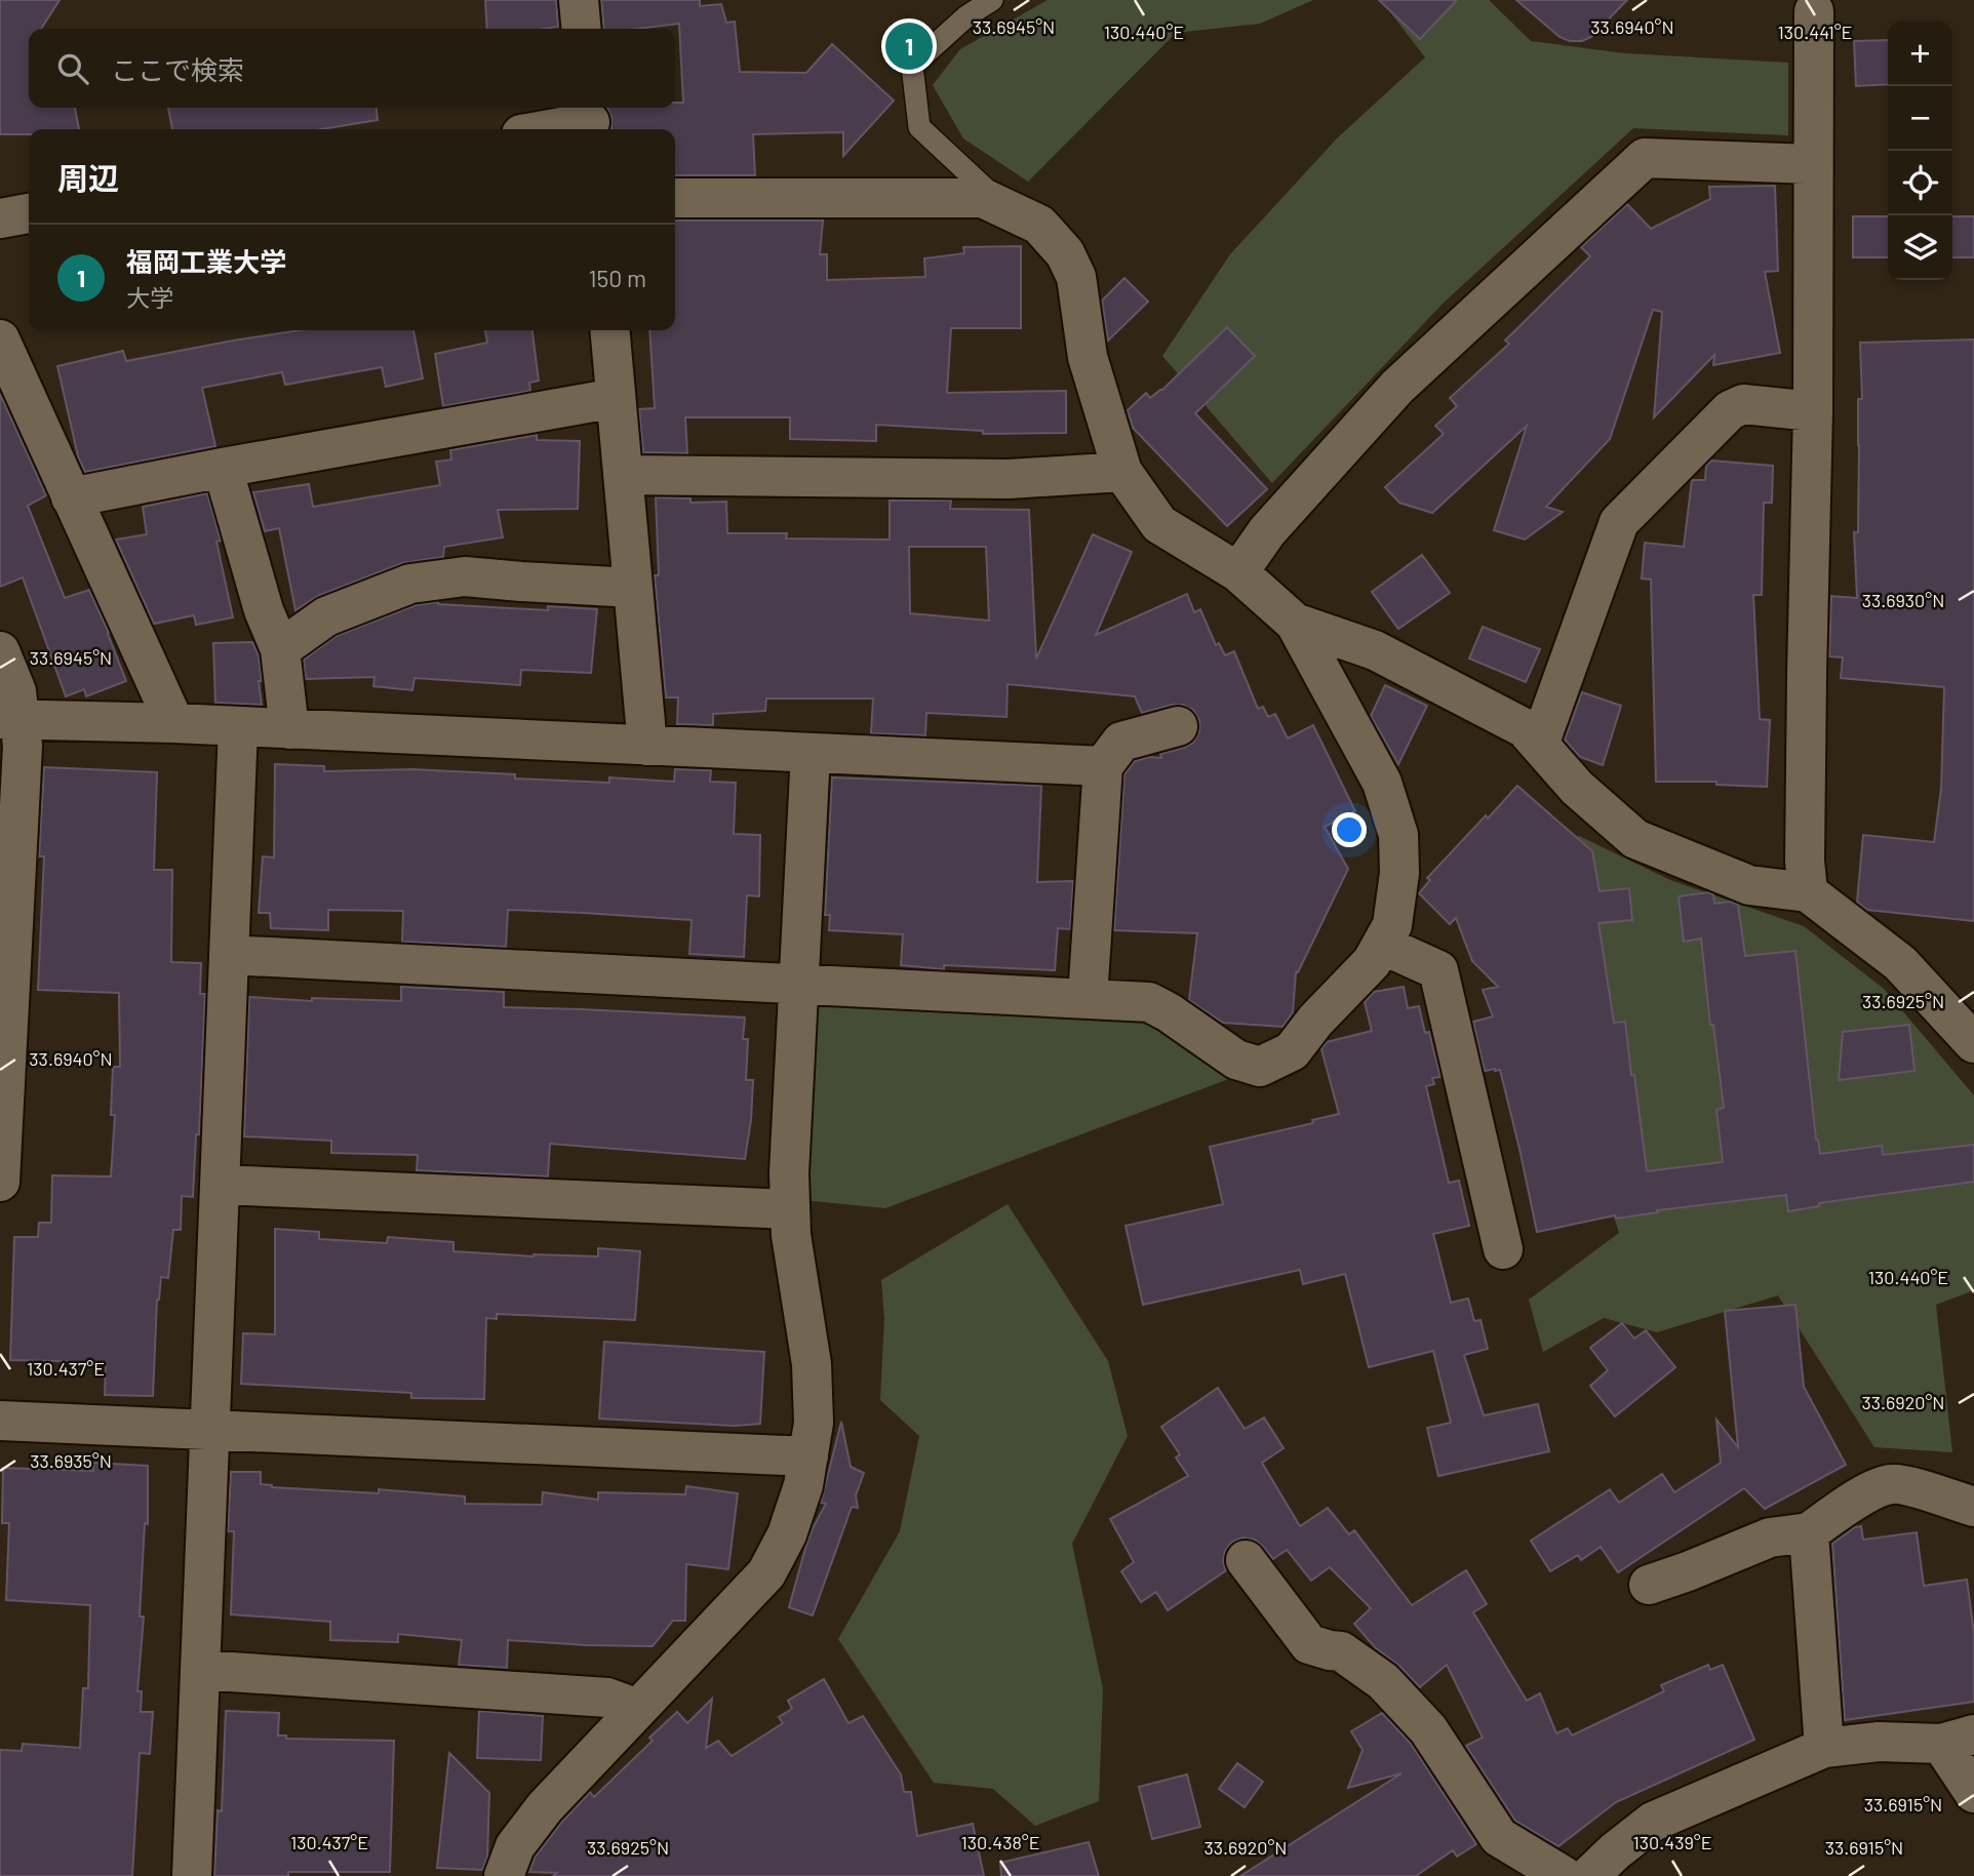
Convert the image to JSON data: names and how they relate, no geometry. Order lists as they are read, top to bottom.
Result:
{
  "page": {
    "pins": "1",
    "map_buttons": ["+", "−"],
    "search": "ここで検索",
    "heading": "周辺",
    "list": [
      {
        "mark": "1",
        "name": "福岡工業大学",
        "note": "大学",
        "value": "150 m"
      }
    ]
  },
  "coordinates": [
    "33.6945°N",
    "33.6940°N",
    "130.440°E",
    "130.441°E",
    "33.6930°N",
    "33.6925°N",
    "130.437°E",
    "33.6920°N",
    "33.6935°N",
    "33.6915°N",
    "130.438°E",
    "130.439°E"
  ]
}
